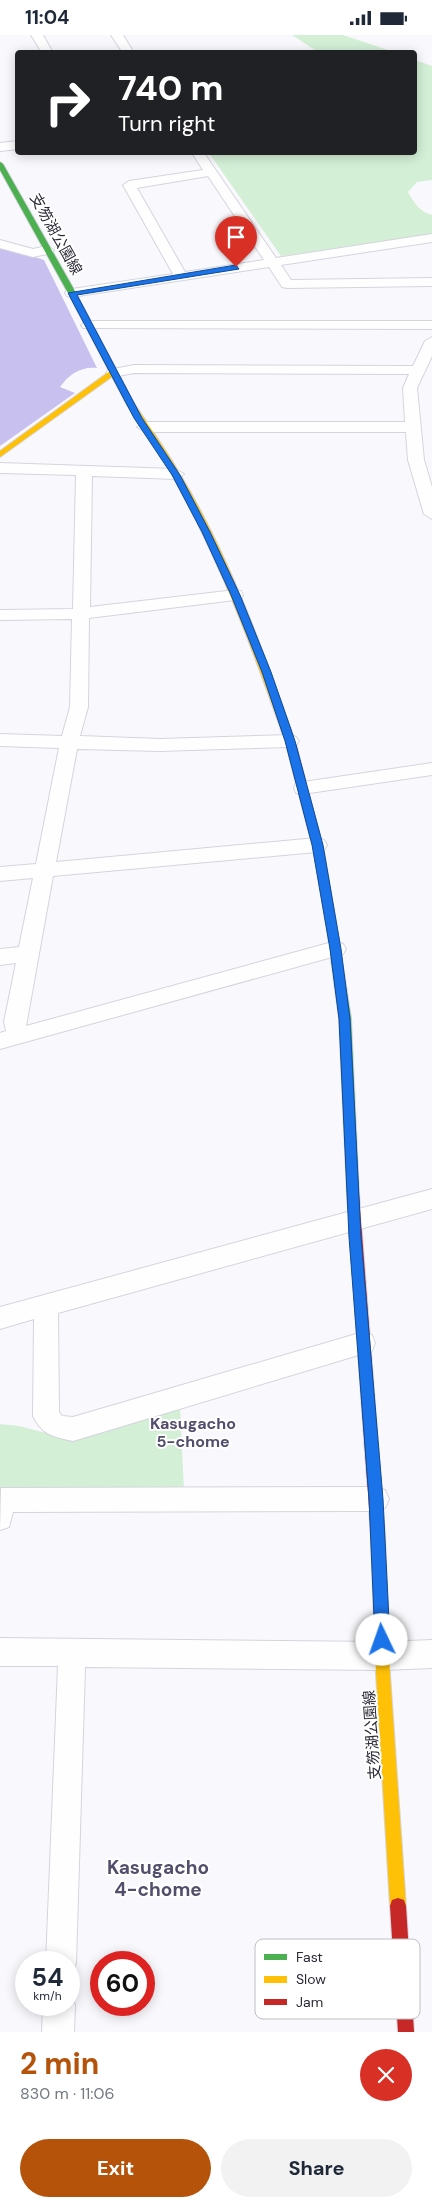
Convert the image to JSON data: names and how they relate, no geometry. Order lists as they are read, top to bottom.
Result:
{
  "streets": {
    "main road": ["支笏湖公園線"]
  },
  "districts": ["Kasugacho 5-chome", "Kasugacho 4-chome"],
  "legend": ["Fast", "Slow", "Jam"],
  "page": {
    "status": "11:04",
    "turn": ["740 m", "Turn right"],
    "speed": "54 km/h",
    "limit": "60",
    "heading": ["2 min", "830 m · 11:06"],
    "buttons": ["Exit", "Share"]
  }
}
